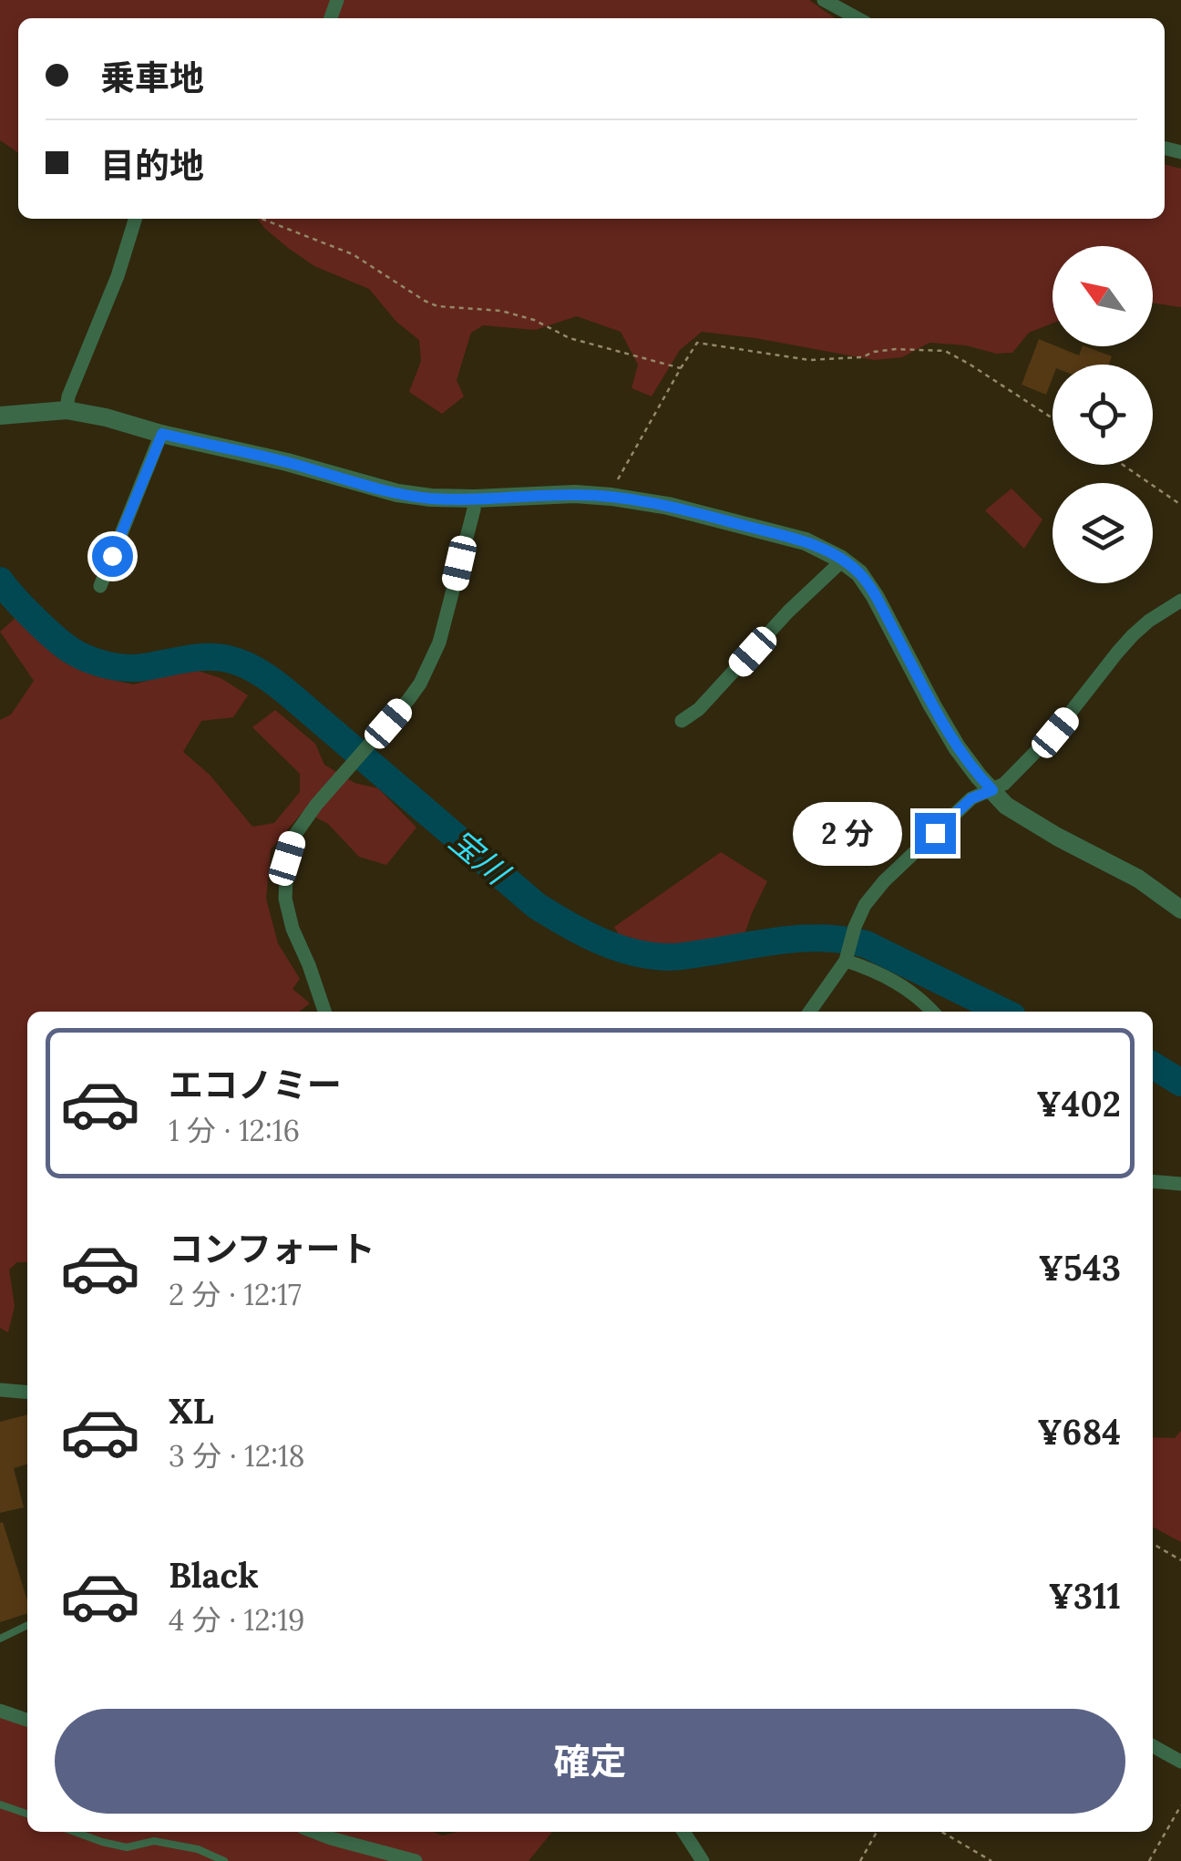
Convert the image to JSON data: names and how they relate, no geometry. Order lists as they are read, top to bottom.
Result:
{
  "water": ["宝川"],
  "north": "top left",
  "page": {
    "banner": ["乗車地", "目的地"],
    "bubble": "2 分",
    "list": [
      {
        "name": "エコノミー",
        "note": "1 分 · 12:16",
        "value": "¥402"
      },
      {
        "name": "コンフォート",
        "note": "2 分 · 12:17",
        "value": "¥543"
      },
      {
        "name": "XL",
        "note": "3 分 · 12:18",
        "value": "¥684"
      },
      {
        "name": "Black",
        "note": "4 分 · 12:19",
        "value": "¥311"
      }
    ],
    "buttons": "確定"
  }
}
